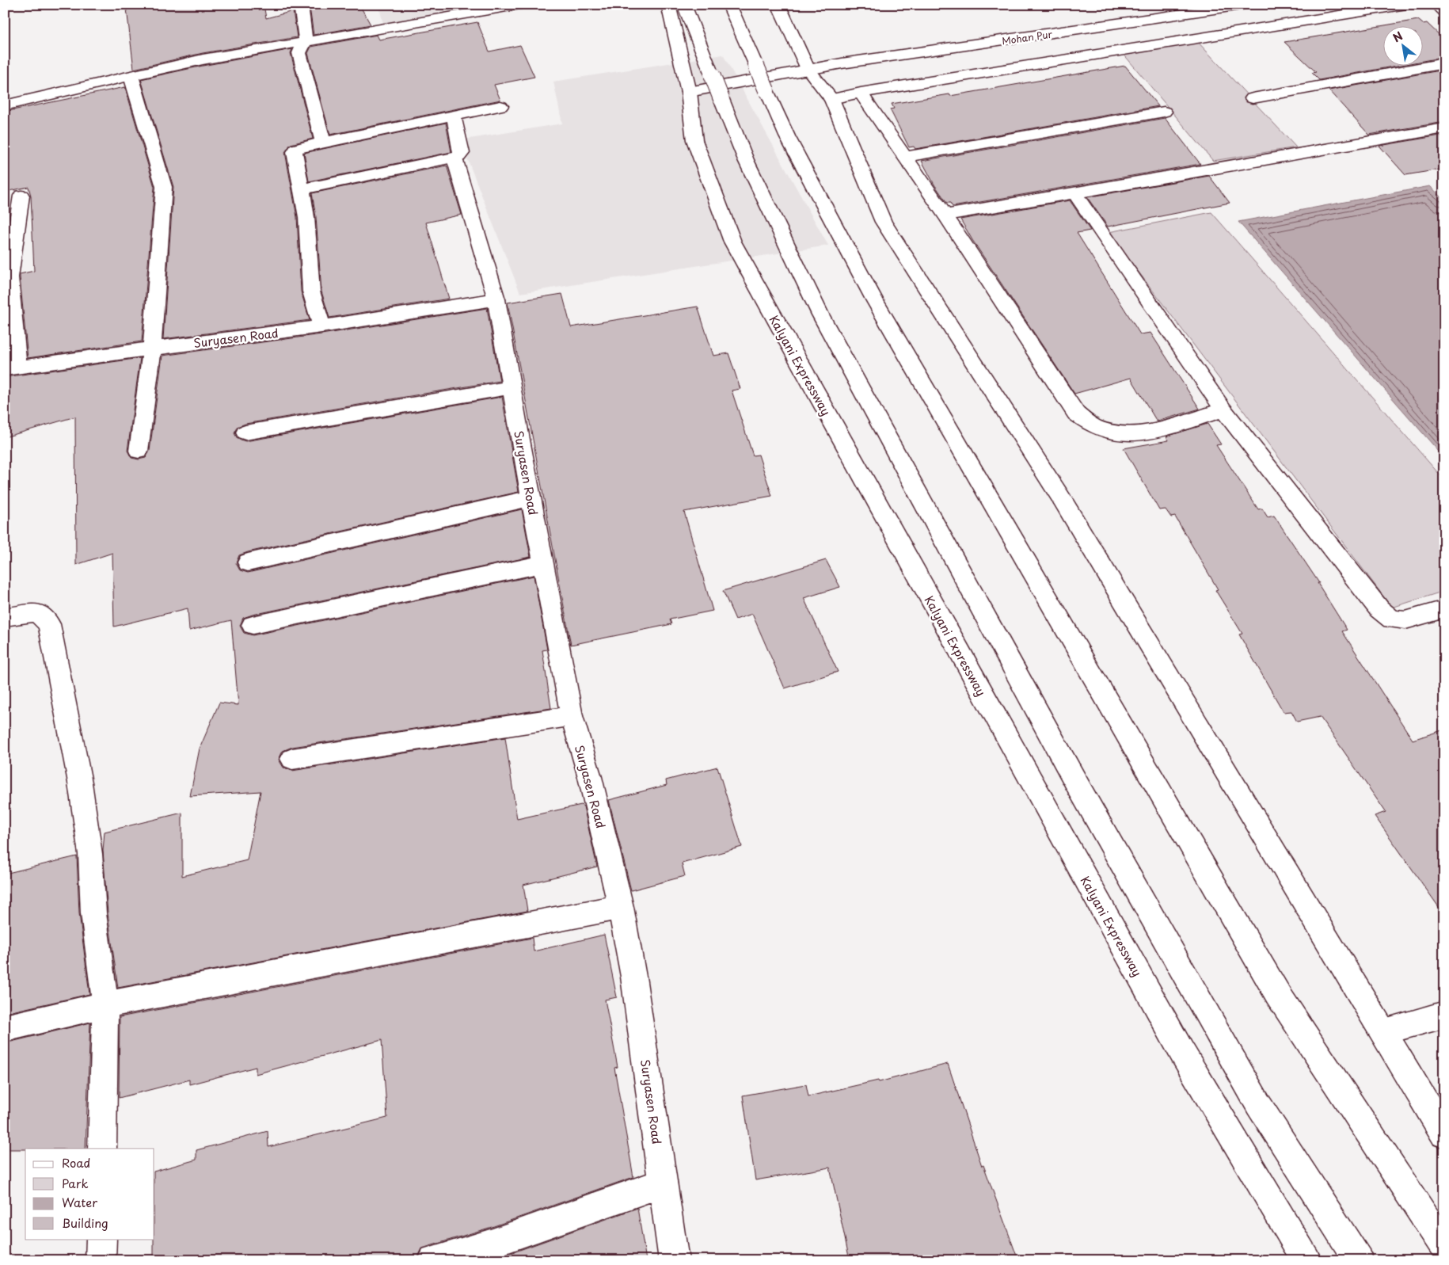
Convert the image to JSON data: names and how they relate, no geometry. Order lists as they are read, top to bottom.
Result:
{
  "streets": {
    "main road": ["Mohan Pur", "Suryasen Road", "Kalyani Expressway"]
  },
  "crossings": [
    ["Mohan Pur", "Kalyani Expressway"]
  ],
  "legend": [
    "Road",
    "Park",
    "Water",
    "Building"
  ],
  "north": "top left"
}
